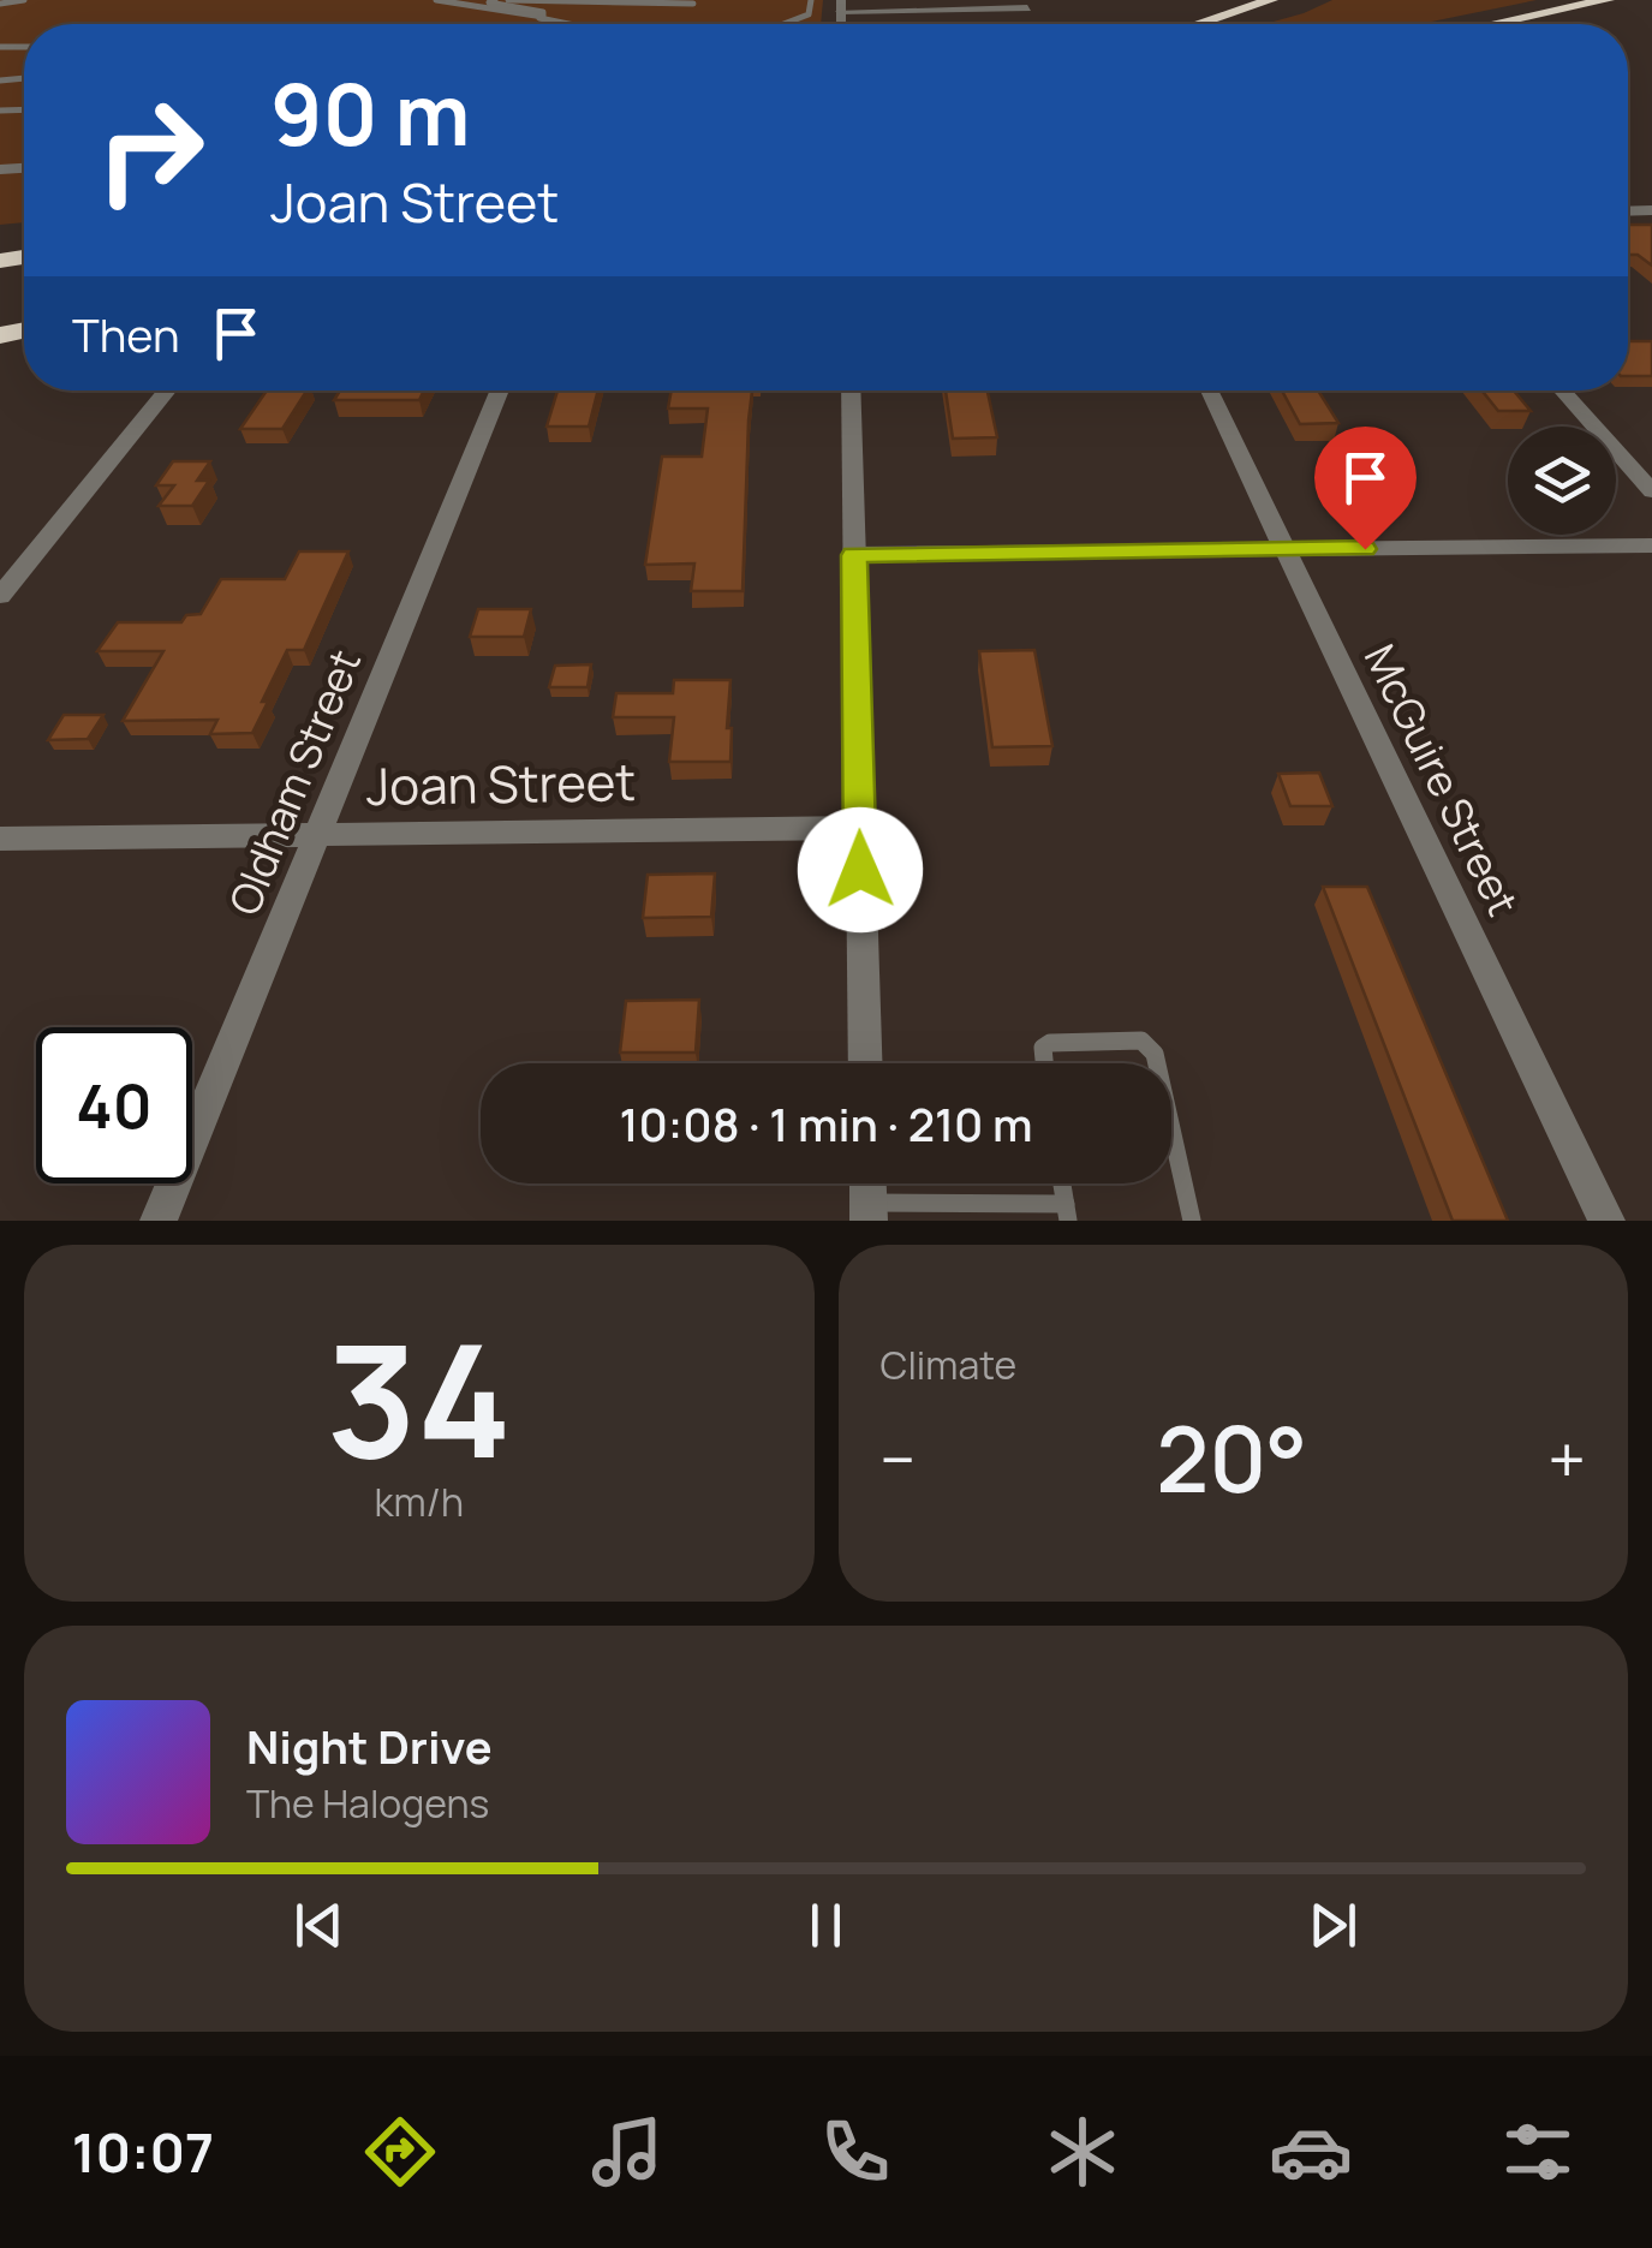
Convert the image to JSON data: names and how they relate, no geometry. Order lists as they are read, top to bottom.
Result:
{
  "streets": {
    "street": ["McGuire Street", "Oldham Street", "Joan Street"]
  },
  "crossings": [
    ["Oldham Street", "Joan Street"]
  ],
  "page": {
    "turn": ["90 m", "Joan Street"],
    "then": "Then",
    "limit": "40",
    "trip": "10:08 · 1 min · 210 m",
    "tile": [
      ["34", "km/h"],
      "Climate"
    ],
    "heat": ["−", "20°", "+"],
    "song": ["Night Drive", "The Halogens"],
    "tabs": "10:07"
  }
}
